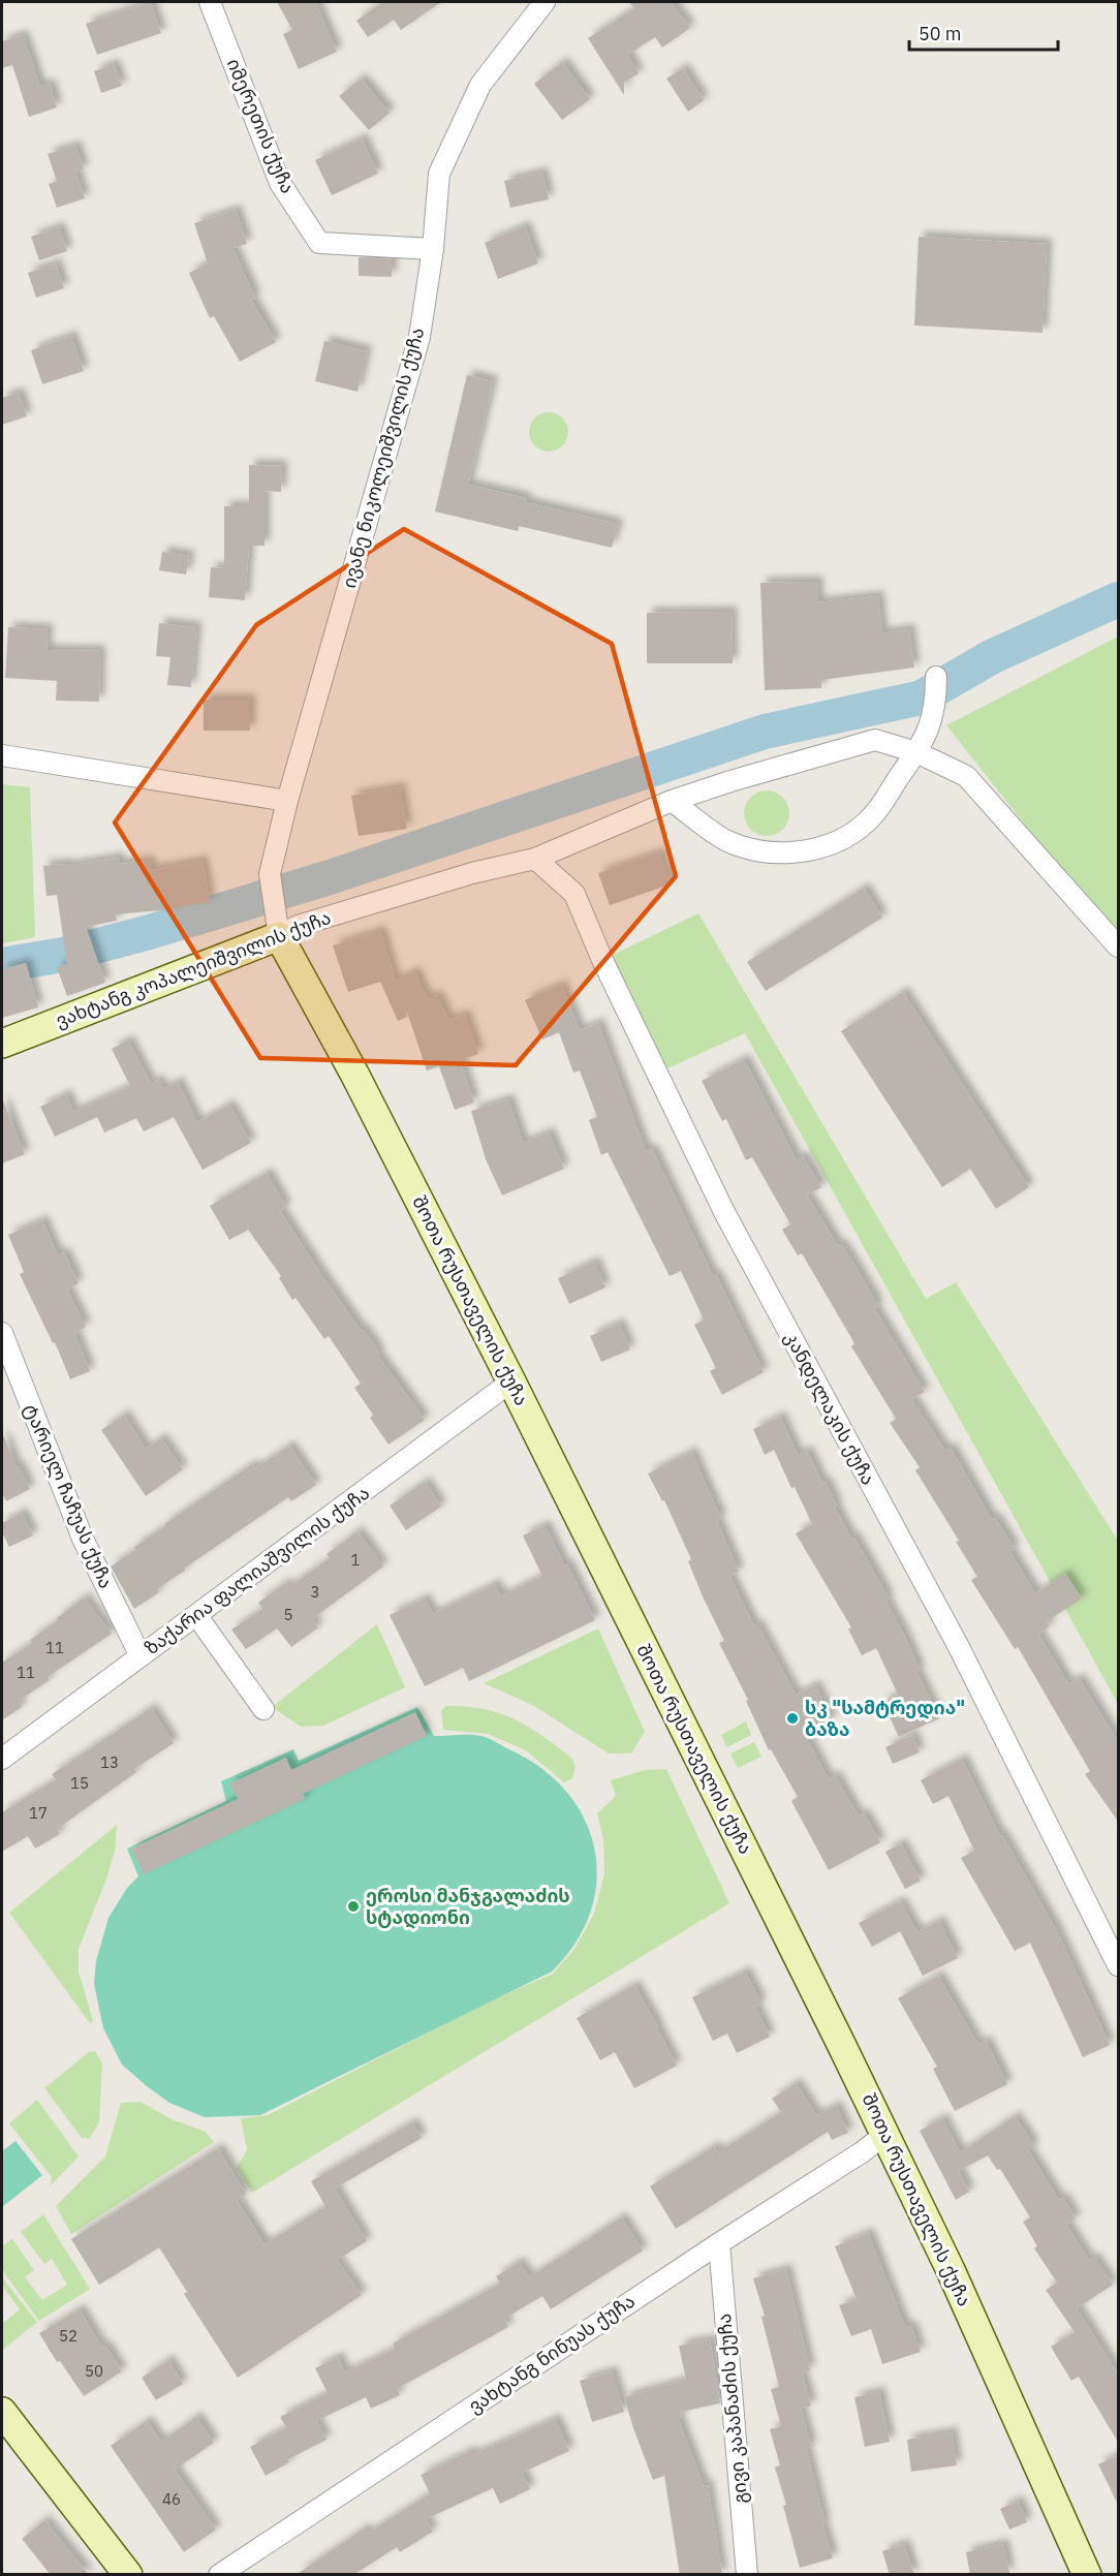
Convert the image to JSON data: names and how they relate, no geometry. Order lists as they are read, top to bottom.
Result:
{
  "streets": {
    "street": [
      "იმერეთის ქუჩა",
      "ივანე ნიკოლეიშვილის ქუჩა",
      "ვახტანგ კოპალეიშვილის ქუჩა",
      "შოთა რუსთაველის ქუჩა",
      "კანდელაკის ქუჩა",
      "ტარიელ ჩაჩუას ქუჩა",
      "ზაქარია ფალიაშვილის ქუჩა",
      "ვახტანგ ნინუას ქუჩა",
      "გივი კაპანაძის ქუჩა"
    ]
  },
  "crossings": [
    ["იმერეთის ქუჩა", "ივანე ნიკოლეიშვილის ქუჩა"],
    ["ივანე ნიკოლეიშვილის ქუჩა", "ვახტანგ კოპალეიშვილის ქუჩა"],
    ["ივანე ნიკოლეიშვილის ქუჩა", "შოთა რუსთაველის ქუჩა"],
    ["ვახტანგ კოპალეიშვილის ქუჩა", "შოთა რუსთაველის ქუჩა"],
    ["ვახტანგ კოპალეიშვილის ქუჩა", "კანდელაკის ქუჩა"],
    ["შოთა რუსთაველის ქუჩა", "ზაქარია ფალიაშვილის ქუჩა"],
    ["შოთა რუსთაველის ქუჩა", "ვახტანგ ნინუას ქუჩა"],
    ["ტარიელ ჩაჩუას ქუჩა", "ზაქარია ფალიაშვილის ქუჩა"],
    ["ვახტანგ ნინუას ქუჩა", "გივი კაპანაძის ქუჩა"]
  ],
  "places": ["სკ \"სამტრედია\" ბაზა", "ეროსი მანჯგალაძის სტადიონი"],
  "house_numbers": [
    "1",
    "3",
    "5",
    "11",
    "11",
    "13",
    "15",
    "17",
    "52",
    "50",
    "46"
  ],
  "scale_bar": "50 m"
}
